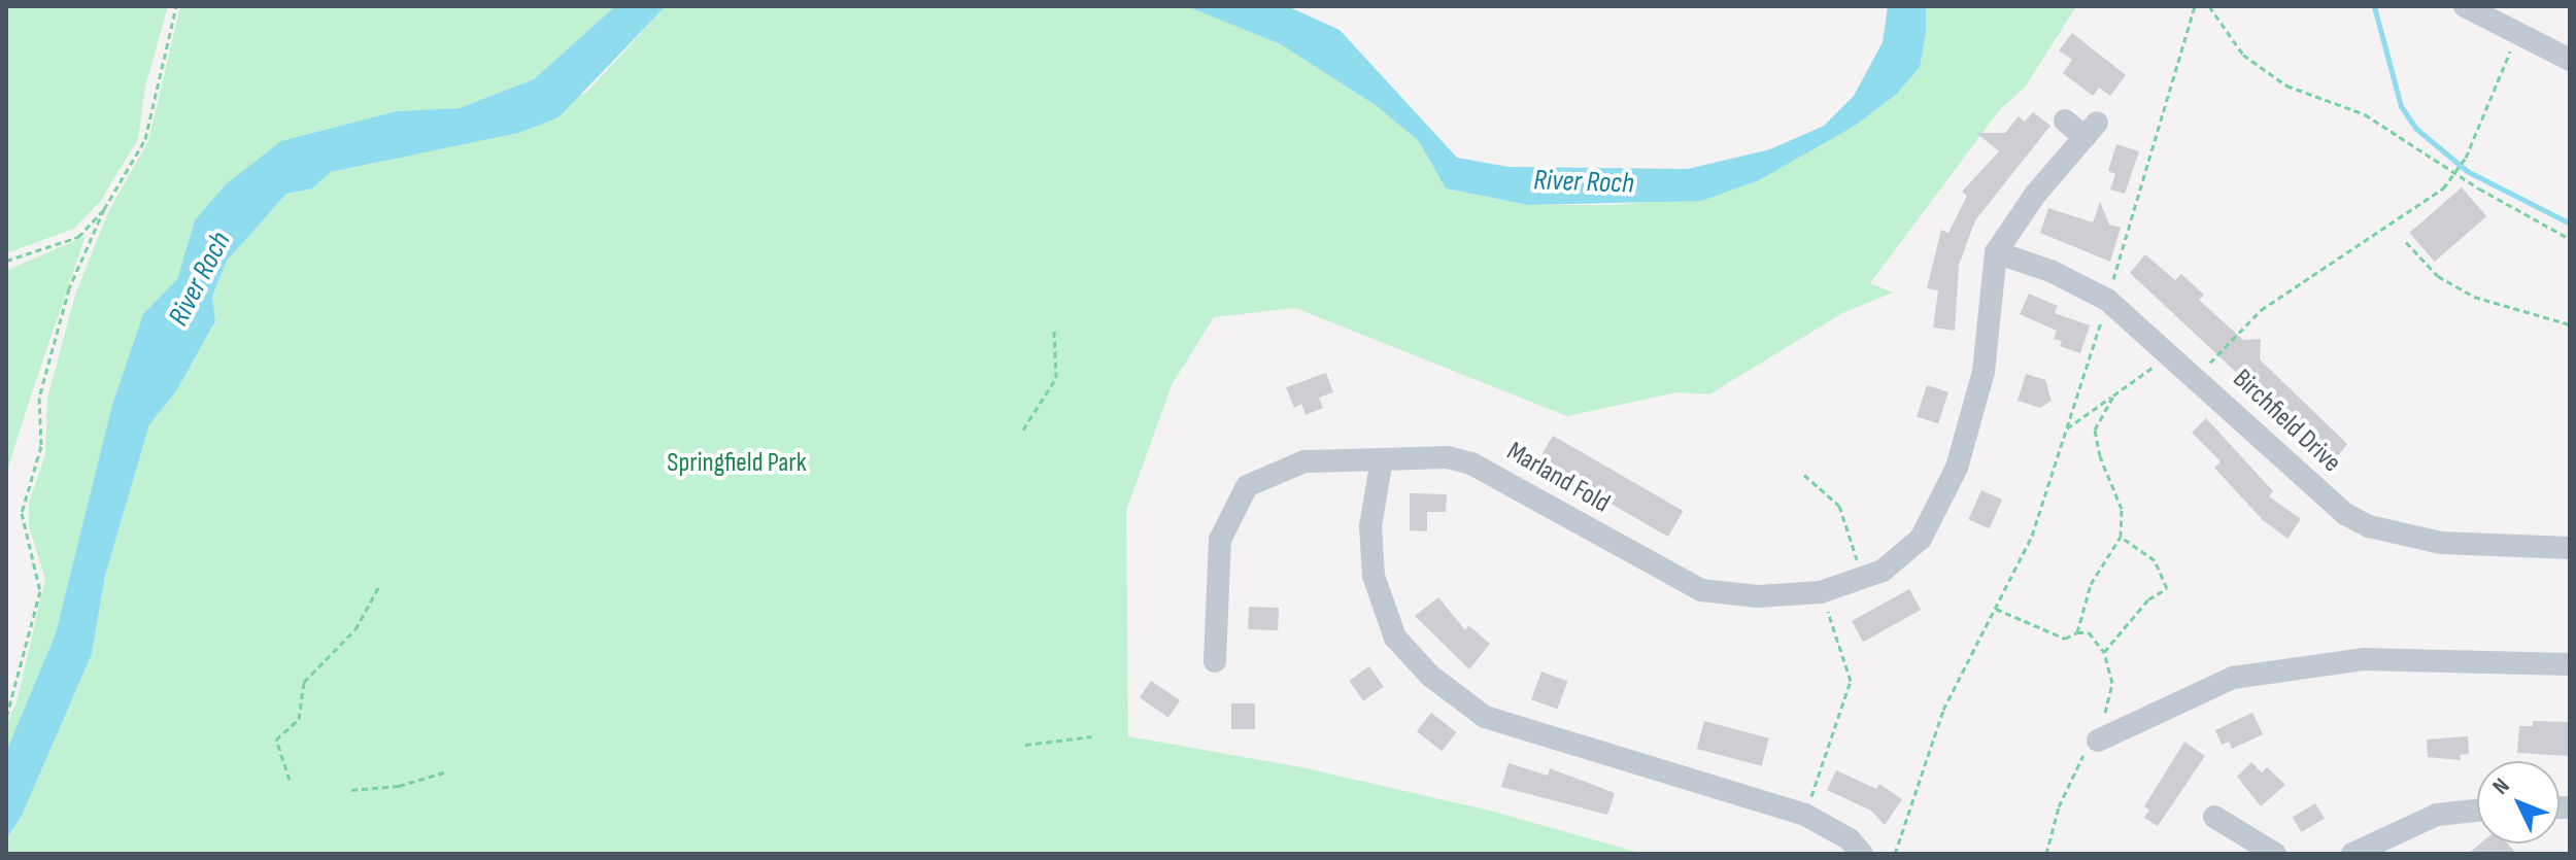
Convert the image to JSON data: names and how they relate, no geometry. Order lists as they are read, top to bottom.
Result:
{
  "streets": {
    "street": ["Birchfield Drive", "Marland Fold"]
  },
  "crossings": [
    ["Birchfield Drive", "Marland Fold"]
  ],
  "water": ["River Roch"],
  "parks": ["Springfield Park"],
  "north": "top left"
}
